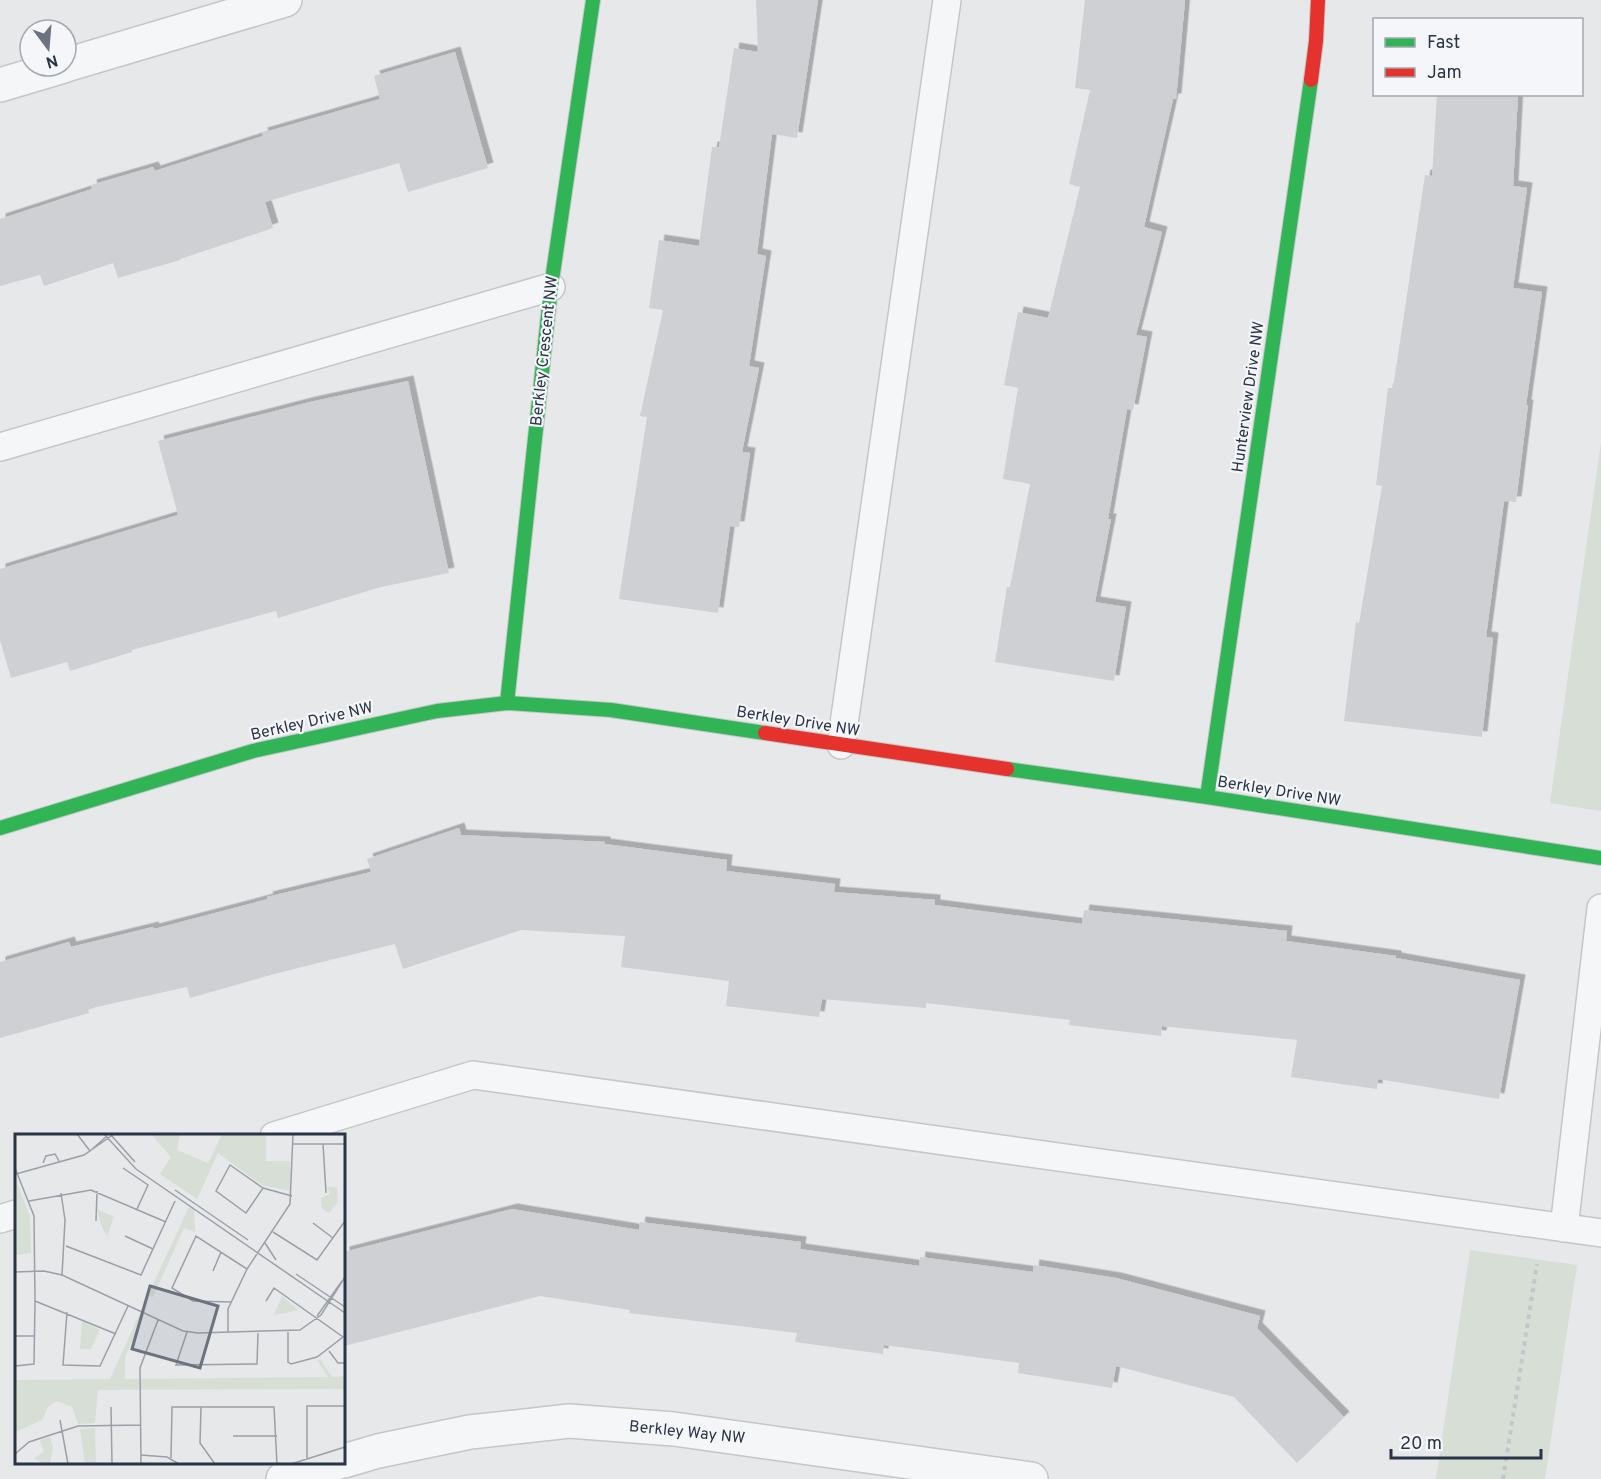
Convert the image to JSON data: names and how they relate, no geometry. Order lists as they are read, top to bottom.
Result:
{
  "streets": {
    "street": [
      "Berkley Crescent NW",
      "Hunterview Drive NW",
      "Berkley Drive NW",
      "Berkley Way NW"
    ]
  },
  "crossings": [
    ["Berkley Crescent NW", "Berkley Drive NW"],
    ["Hunterview Drive NW", "Berkley Drive NW"]
  ],
  "legend": ["Fast", "Jam"],
  "scale_bar": "20 m",
  "north": "bottom"
}
